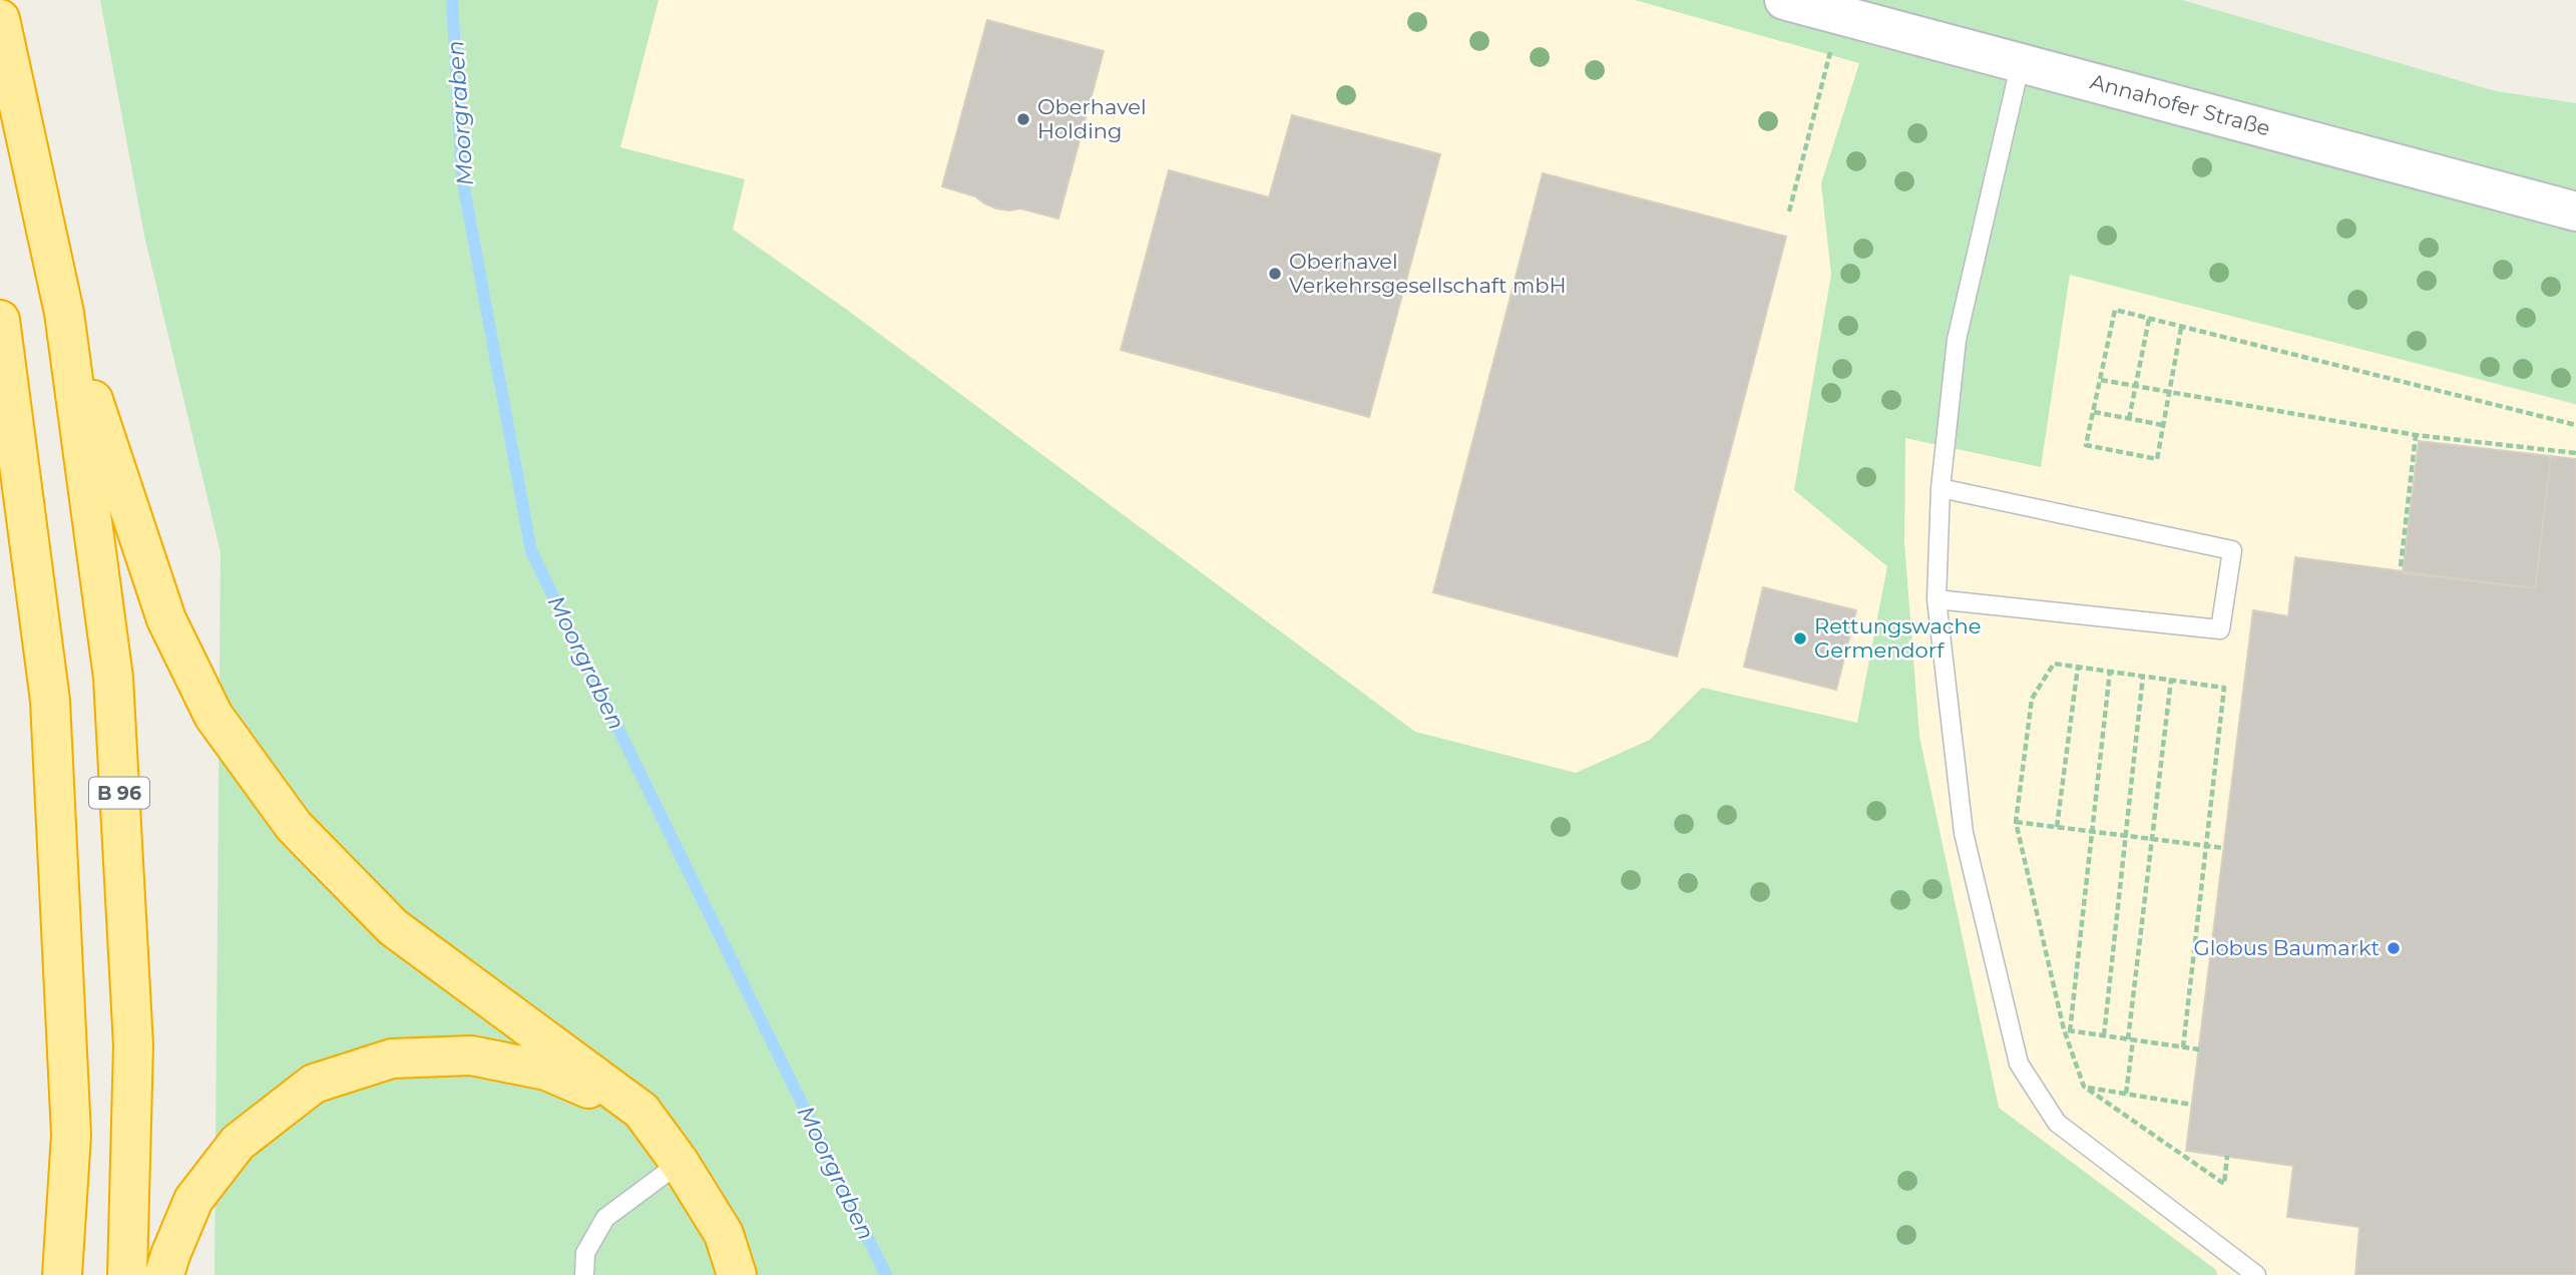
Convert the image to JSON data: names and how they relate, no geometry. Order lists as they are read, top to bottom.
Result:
{
  "streets": {
    "highway": ["B 96"],
    "street": ["Annahofer Straße"]
  },
  "water": ["Moorgraben"],
  "places": [
    "Oberhavel Holding",
    "Oberhavel Verkehrsgesellschaft mbH",
    "Rettungswache Germendorf",
    "Globus Baumarkt"
  ]
}
